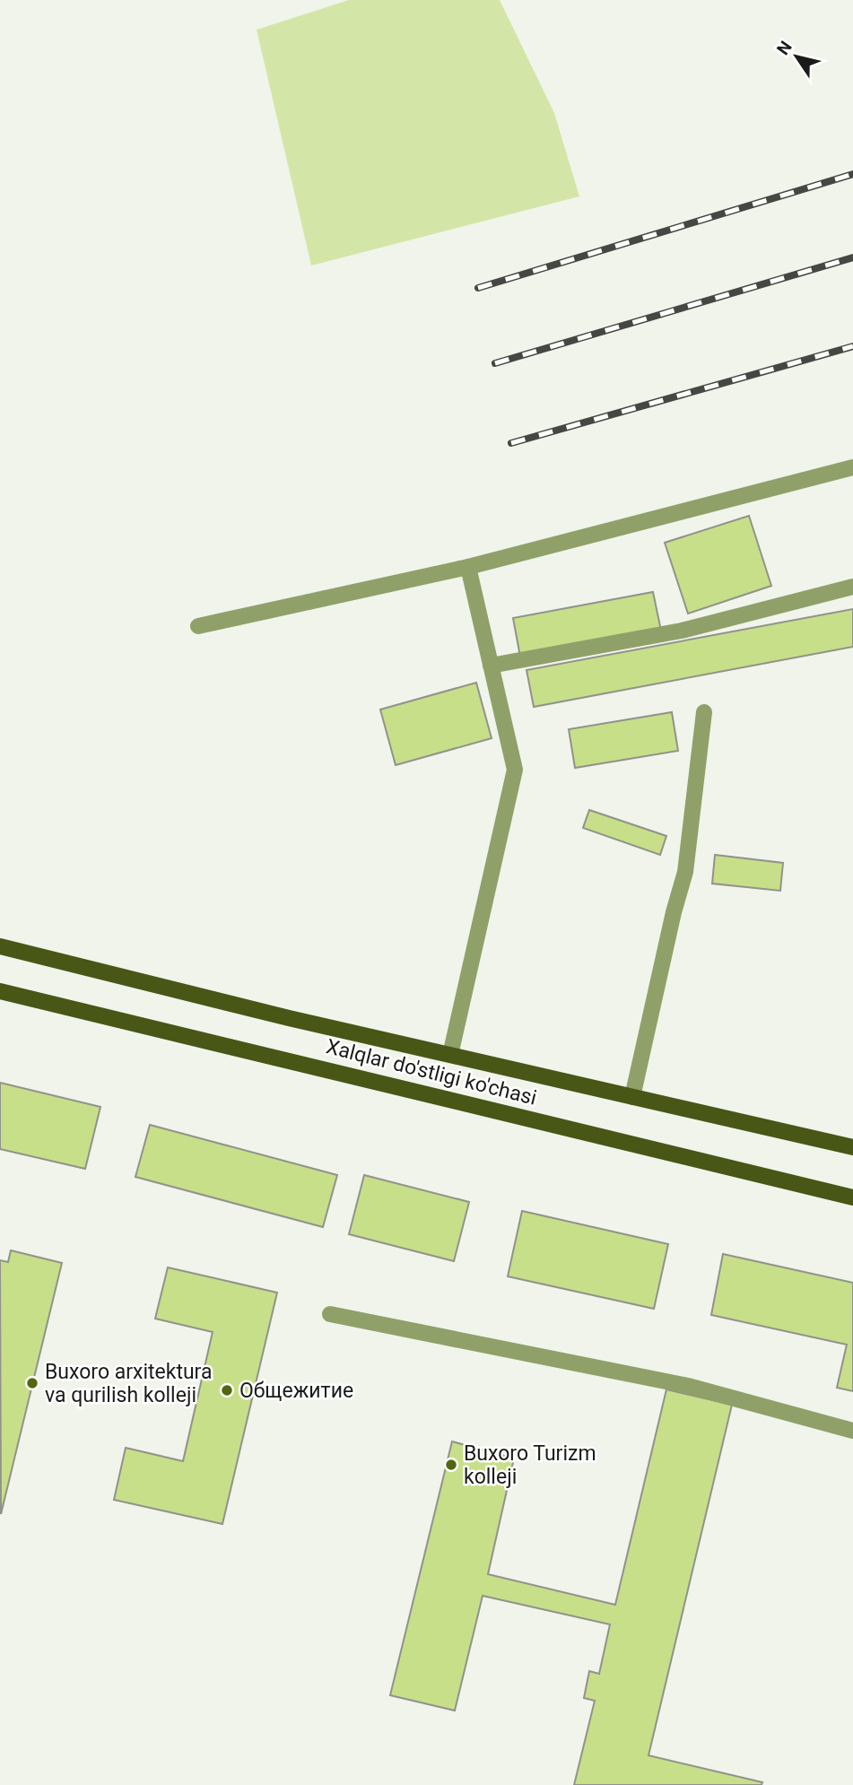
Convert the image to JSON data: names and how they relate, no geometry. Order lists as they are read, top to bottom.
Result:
{
  "streets": {
    "main road": ["Xalqlar do'stligi ko'chasi"]
  },
  "places": ["Buxoro arxitektura va qurilish kolleji", "Общежитие", "Buxoro Turizm kolleji"],
  "north": "top left"
}
